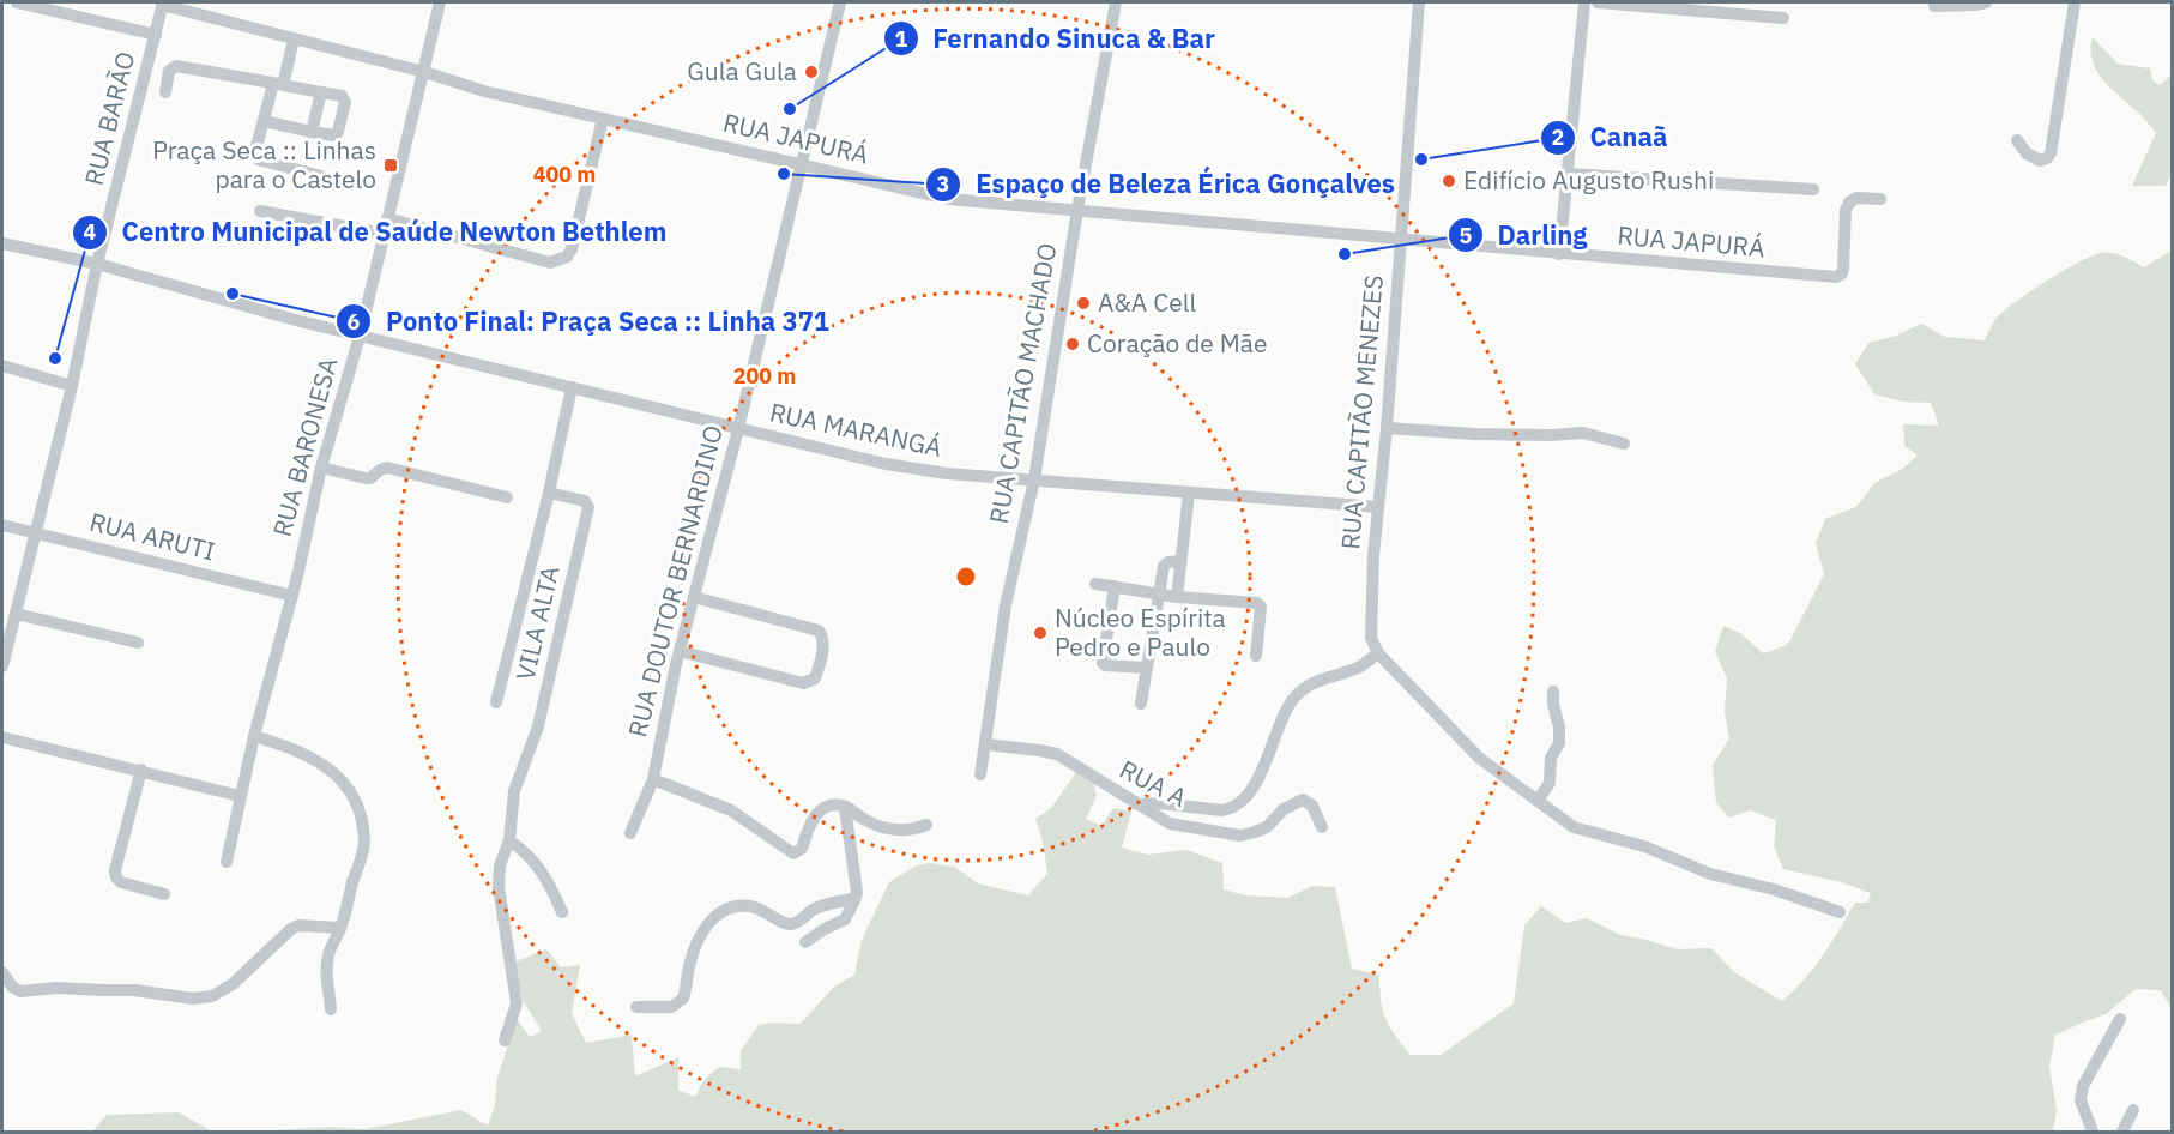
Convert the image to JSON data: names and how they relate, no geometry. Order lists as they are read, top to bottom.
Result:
{
  "streets": {
    "street": [
      "RUA BARÃO",
      "RUA JAPURÁ",
      "RUA CAPITÃO MACHADO",
      "RUA CAPITÃO MENEZES",
      "RUA MARANGÁ",
      "RUA BARONESA",
      "RUA ARUTI",
      "RUA DOUTOR BERNARDINO",
      "VILA ALTA",
      "RUA A"
    ]
  },
  "crossings": [
    ["RUA BARÃO", "RUA JAPURÁ"],
    ["RUA BARÃO", "RUA MARANGÁ"],
    ["RUA BARÃO", "RUA ARUTI"],
    ["RUA JAPURÁ", "RUA CAPITÃO MACHADO"],
    ["RUA JAPURÁ", "RUA CAPITÃO MENEZES"],
    ["RUA JAPURÁ", "RUA BARONESA"],
    ["RUA JAPURÁ", "RUA DOUTOR BERNARDINO"],
    ["RUA CAPITÃO MACHADO", "RUA MARANGÁ"],
    ["RUA CAPITÃO MACHADO", "RUA A"],
    ["RUA CAPITÃO MENEZES", "RUA MARANGÁ"],
    ["RUA MARANGÁ", "RUA BARONESA"],
    ["RUA MARANGÁ", "RUA DOUTOR BERNARDINO"],
    ["RUA MARANGÁ", "VILA ALTA"],
    ["RUA BARONESA", "RUA ARUTI"]
  ],
  "places": {
    "other": [
      "Gula Gula",
      "Fernando Sinuca & Bar",
      "Canaã",
      "Espaço de Beleza Érica Gonçalves",
      "Edifício Augusto Rushi",
      "Darling",
      "Ponto Final: Praça Seca :: Linha 371",
      "A&A Cell",
      "Coração de Mãe",
      "Centro Municipal de Saúde Newton Bethlem",
      "Núcleo Espírita Pedro e Paulo"
    ],
    "transit": ["Praça Seca :: Linhas para o Castelo"]
  },
  "rings": ["400 m", "200 m"]
}
